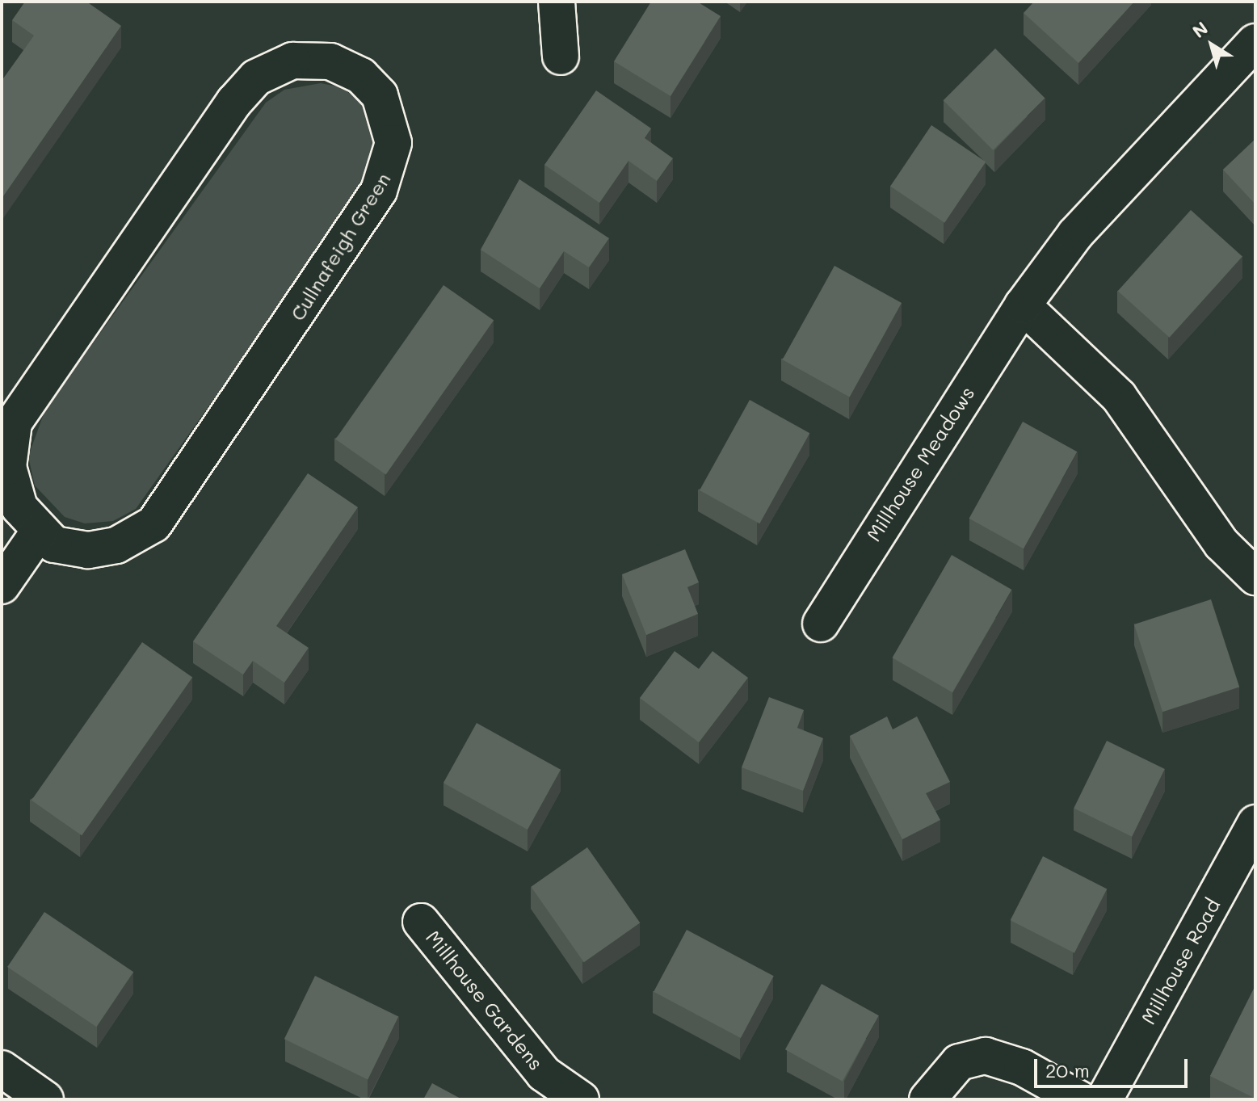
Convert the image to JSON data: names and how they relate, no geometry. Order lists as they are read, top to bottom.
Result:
{
  "streets": {
    "street": [
      "Cullnafeigh Green",
      "Millhouse Meadows",
      "Millhouse Road",
      "Millhouse Gardens"
    ]
  },
  "scale_bar": "20 m",
  "north": "top left"
}
